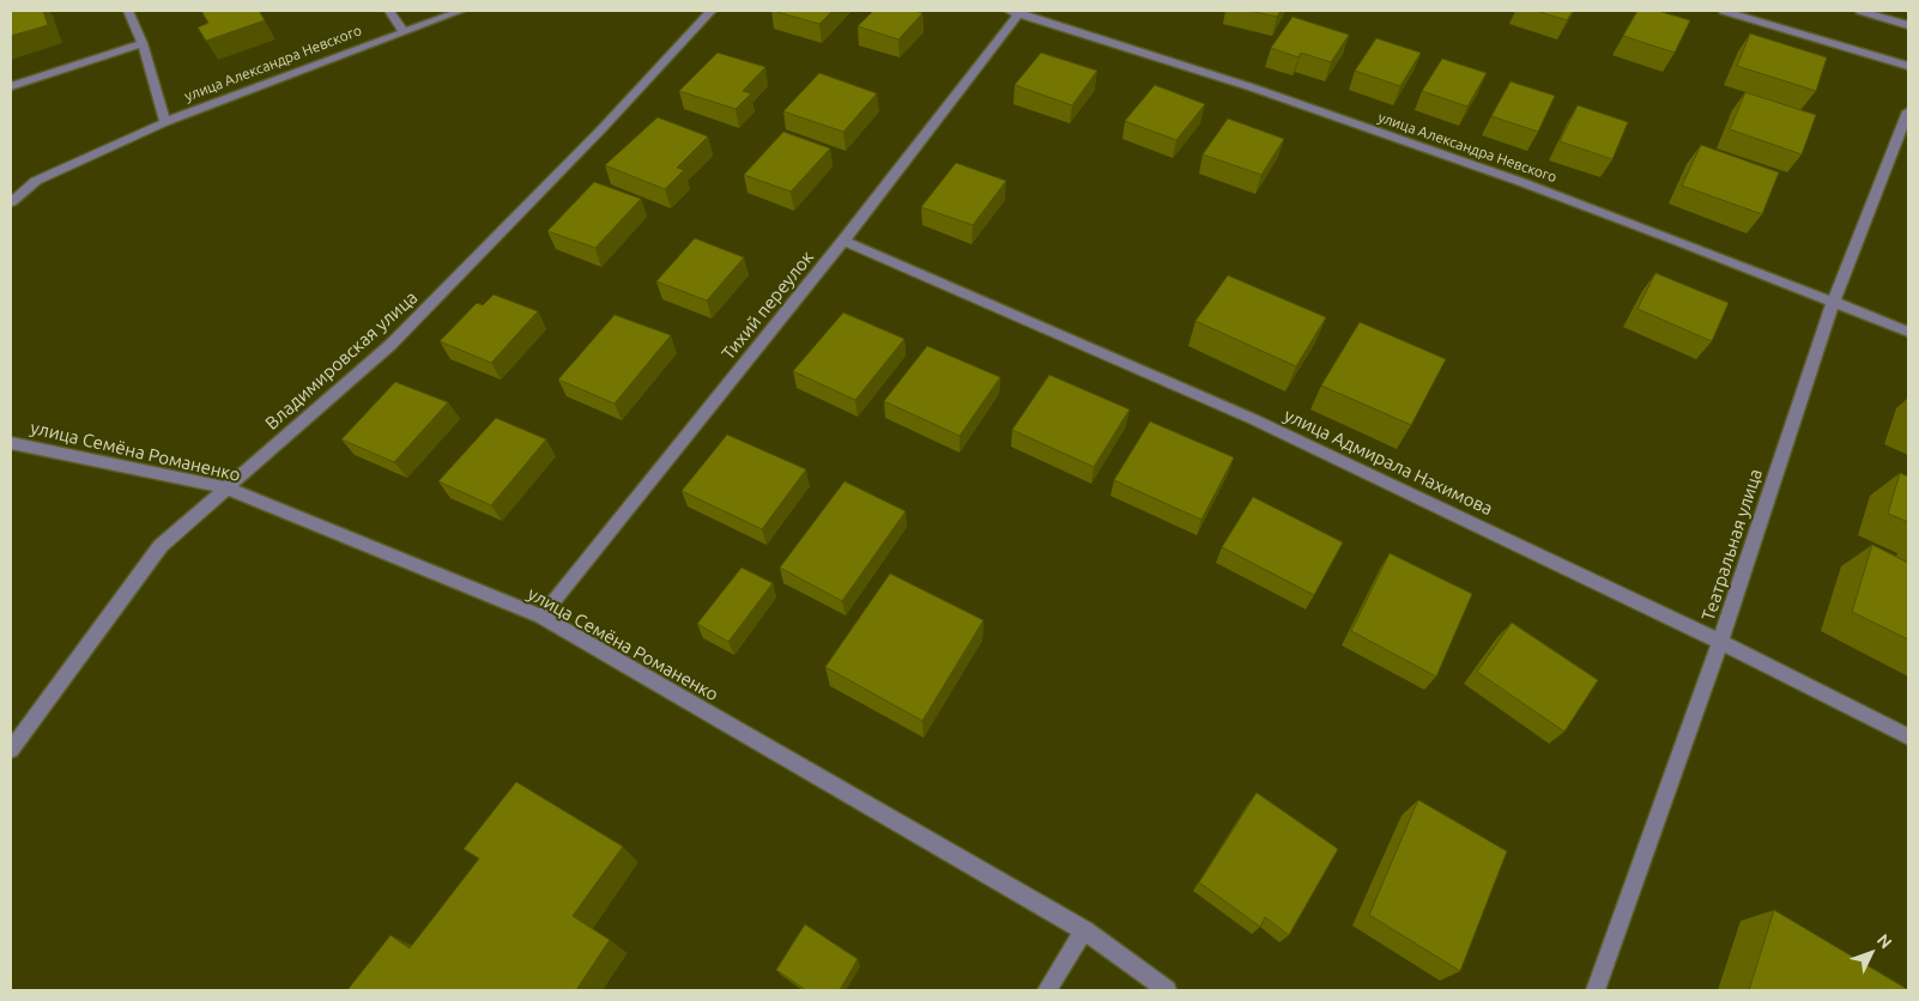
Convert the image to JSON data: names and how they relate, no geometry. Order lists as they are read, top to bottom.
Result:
{
  "streets": {
    "street": [
      "улица Александра Невского",
      "Тихий переулок",
      "Владимировская улица",
      "улица Семёна Романенко",
      "улица Адмирала Нахимова",
      "Театральная улица"
    ]
  },
  "crossings": [
    ["улица Александра Невского", "Тихий переулок"],
    ["улица Александра Невского", "Театральная улица"],
    ["Тихий переулок", "улица Семёна Романенко"],
    ["Тихий переулок", "улица Адмирала Нахимова"],
    ["Владимировская улица", "улица Семёна Романенко"],
    ["улица Адмирала Нахимова", "Театральная улица"]
  ],
  "north": "top right"
}
